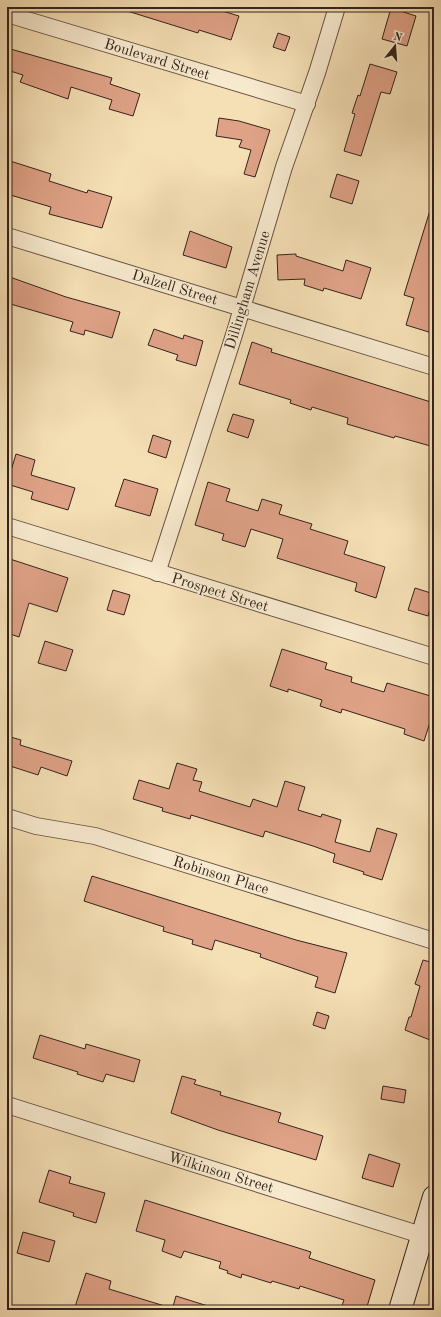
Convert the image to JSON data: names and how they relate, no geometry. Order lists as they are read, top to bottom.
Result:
{
  "streets": {
    "street": [
      "Boulevard Street",
      "Dalzell Street",
      "Dillingham Avenue",
      "Prospect Street",
      "Robinson Place",
      "Wilkinson Street"
    ]
  },
  "crossings": [
    ["Boulevard Street", "Dillingham Avenue"],
    ["Dalzell Street", "Dillingham Avenue"],
    ["Dillingham Avenue", "Prospect Street"]
  ],
  "north": "top"
}
